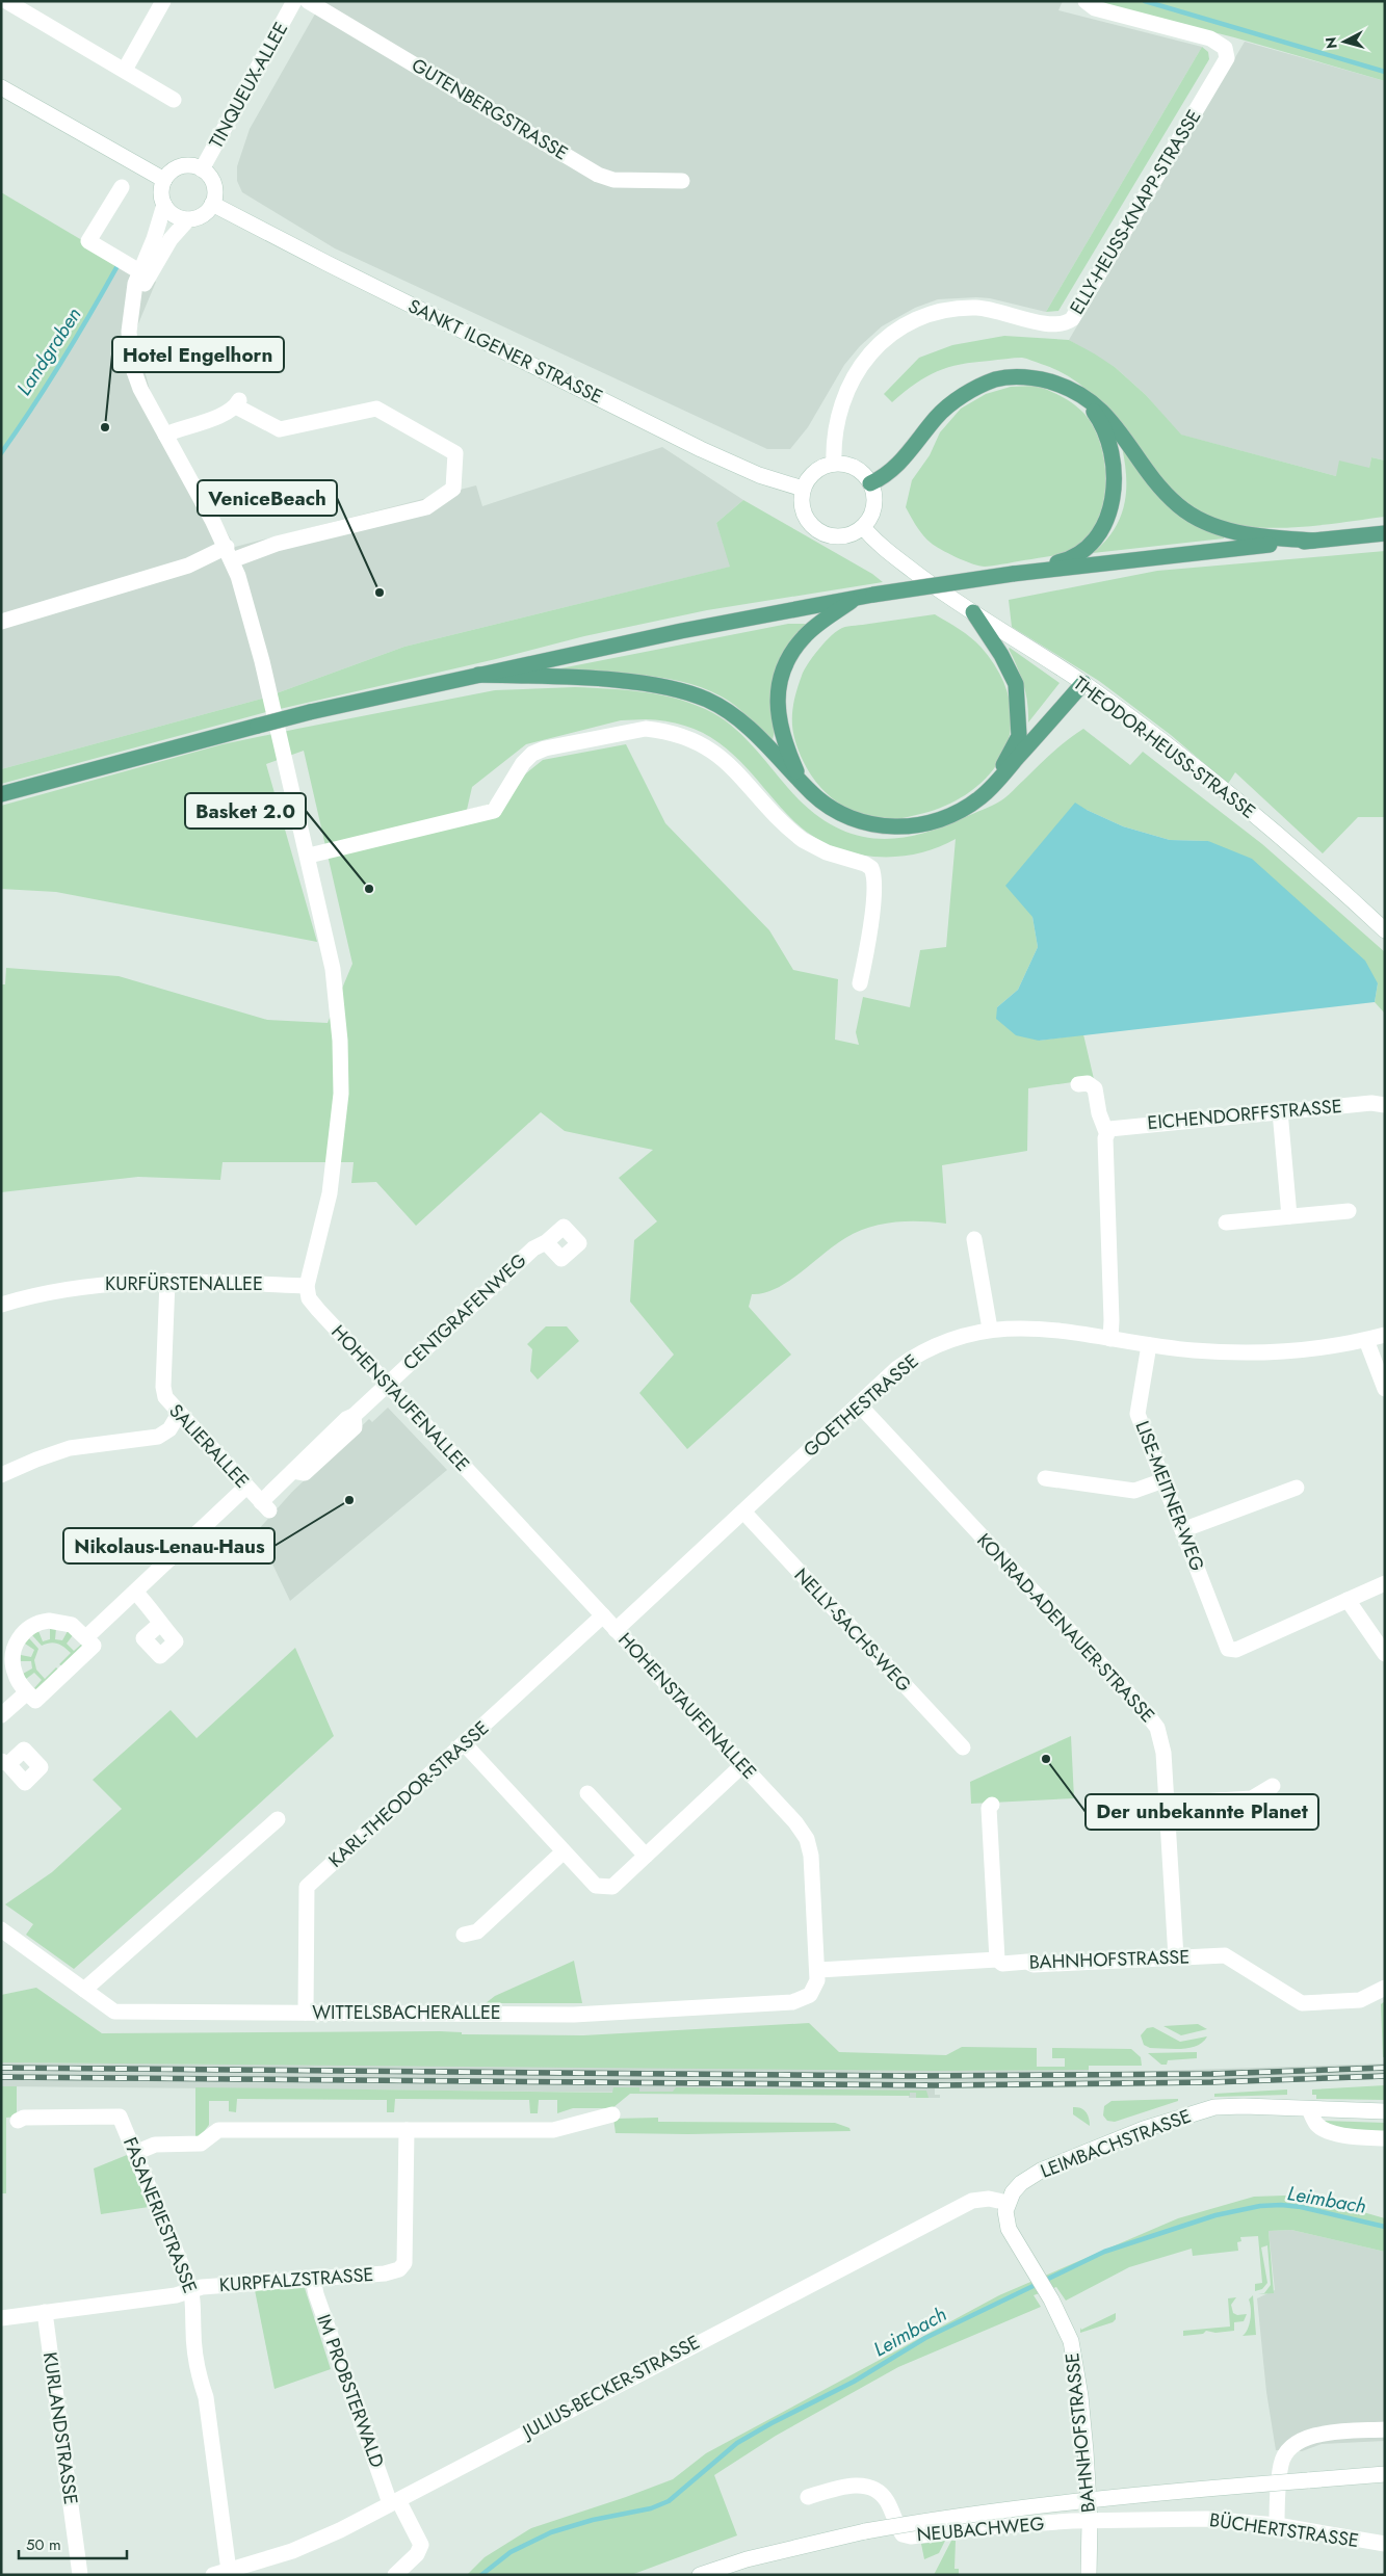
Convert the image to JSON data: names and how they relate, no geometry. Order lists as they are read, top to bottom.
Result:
{
  "streets": {
    "street": [
      "TINQUEUX-ALLEE",
      "GUTENBERGSTRASSE",
      "ELLY-HEUSS-KNAPP-STRASSE",
      "SANKT ILGENER STRASSE",
      "THEODOR-HEUSS-STRASSE",
      "EICHENDORFFSTRASSE",
      "KURFÜRSTENALLEE",
      "CENTGRAFENWEG",
      "HOHENSTAUFENALLEE",
      "GOETHESTRASSE",
      "SALIERALLEE",
      "LISE-MEITNER-WEG",
      "KONRAD-ADENAUER-STRASSE",
      "NELLY-SACHS-WEG",
      "KARL-THEODOR-STRASSE",
      "BAHNHOFSTRASSE",
      "WITTELSBACHERALLEE",
      "LEIMBACHSTRASSE",
      "FASANERIESTRASSE",
      "KURPFALZSTRASSE",
      "JULIUS-BECKER-STRASSE",
      "IM PROBSTERWALD",
      "KURLANDSTRASSE",
      "NEUBACHWEG",
      "BÜCHERTSTRASSE"
    ]
  },
  "crossings": [
    ["TINQUEUX-ALLEE", "SANKT ILGENER STRASSE"],
    ["ELLY-HEUSS-KNAPP-STRASSE", "SANKT ILGENER STRASSE"],
    ["ELLY-HEUSS-KNAPP-STRASSE", "THEODOR-HEUSS-STRASSE"],
    ["SANKT ILGENER STRASSE", "THEODOR-HEUSS-STRASSE"],
    ["KURFÜRSTENALLEE", "HOHENSTAUFENALLEE"],
    ["KURFÜRSTENALLEE", "SALIERALLEE"],
    ["CENTGRAFENWEG", "HOHENSTAUFENALLEE"],
    ["CENTGRAFENWEG", "SALIERALLEE"],
    ["HOHENSTAUFENALLEE", "GOETHESTRASSE"],
    ["HOHENSTAUFENALLEE", "KARL-THEODOR-STRASSE"],
    ["HOHENSTAUFENALLEE", "BAHNHOFSTRASSE"],
    ["HOHENSTAUFENALLEE", "WITTELSBACHERALLEE"],
    ["GOETHESTRASSE", "LISE-MEITNER-WEG"],
    ["GOETHESTRASSE", "KONRAD-ADENAUER-STRASSE"],
    ["GOETHESTRASSE", "NELLY-SACHS-WEG"],
    ["KONRAD-ADENAUER-STRASSE", "BAHNHOFSTRASSE"],
    ["KARL-THEODOR-STRASSE", "WITTELSBACHERALLEE"],
    ["BAHNHOFSTRASSE", "WITTELSBACHERALLEE"],
    ["BAHNHOFSTRASSE", "LEIMBACHSTRASSE"],
    ["BAHNHOFSTRASSE", "JULIUS-BECKER-STRASSE"],
    ["BAHNHOFSTRASSE", "NEUBACHWEG"],
    ["BAHNHOFSTRASSE", "BÜCHERTSTRASSE"],
    ["LEIMBACHSTRASSE", "JULIUS-BECKER-STRASSE"],
    ["FASANERIESTRASSE", "KURPFALZSTRASSE"],
    ["FASANERIESTRASSE", "JULIUS-BECKER-STRASSE"],
    ["KURPFALZSTRASSE", "IM PROBSTERWALD"],
    ["KURPFALZSTRASSE", "KURLANDSTRASSE"],
    ["JULIUS-BECKER-STRASSE", "IM PROBSTERWALD"],
    ["NEUBACHWEG", "BÜCHERTSTRASSE"]
  ],
  "water": ["Landgraben", "Leimbach"],
  "places": [
    "Hotel Engelhorn",
    "VeniceBeach",
    "Basket 2.0",
    "Nikolaus-Lenau-Haus",
    "Der unbekannte Planet"
  ],
  "scale_bar": "50 m",
  "north": "left"
}
